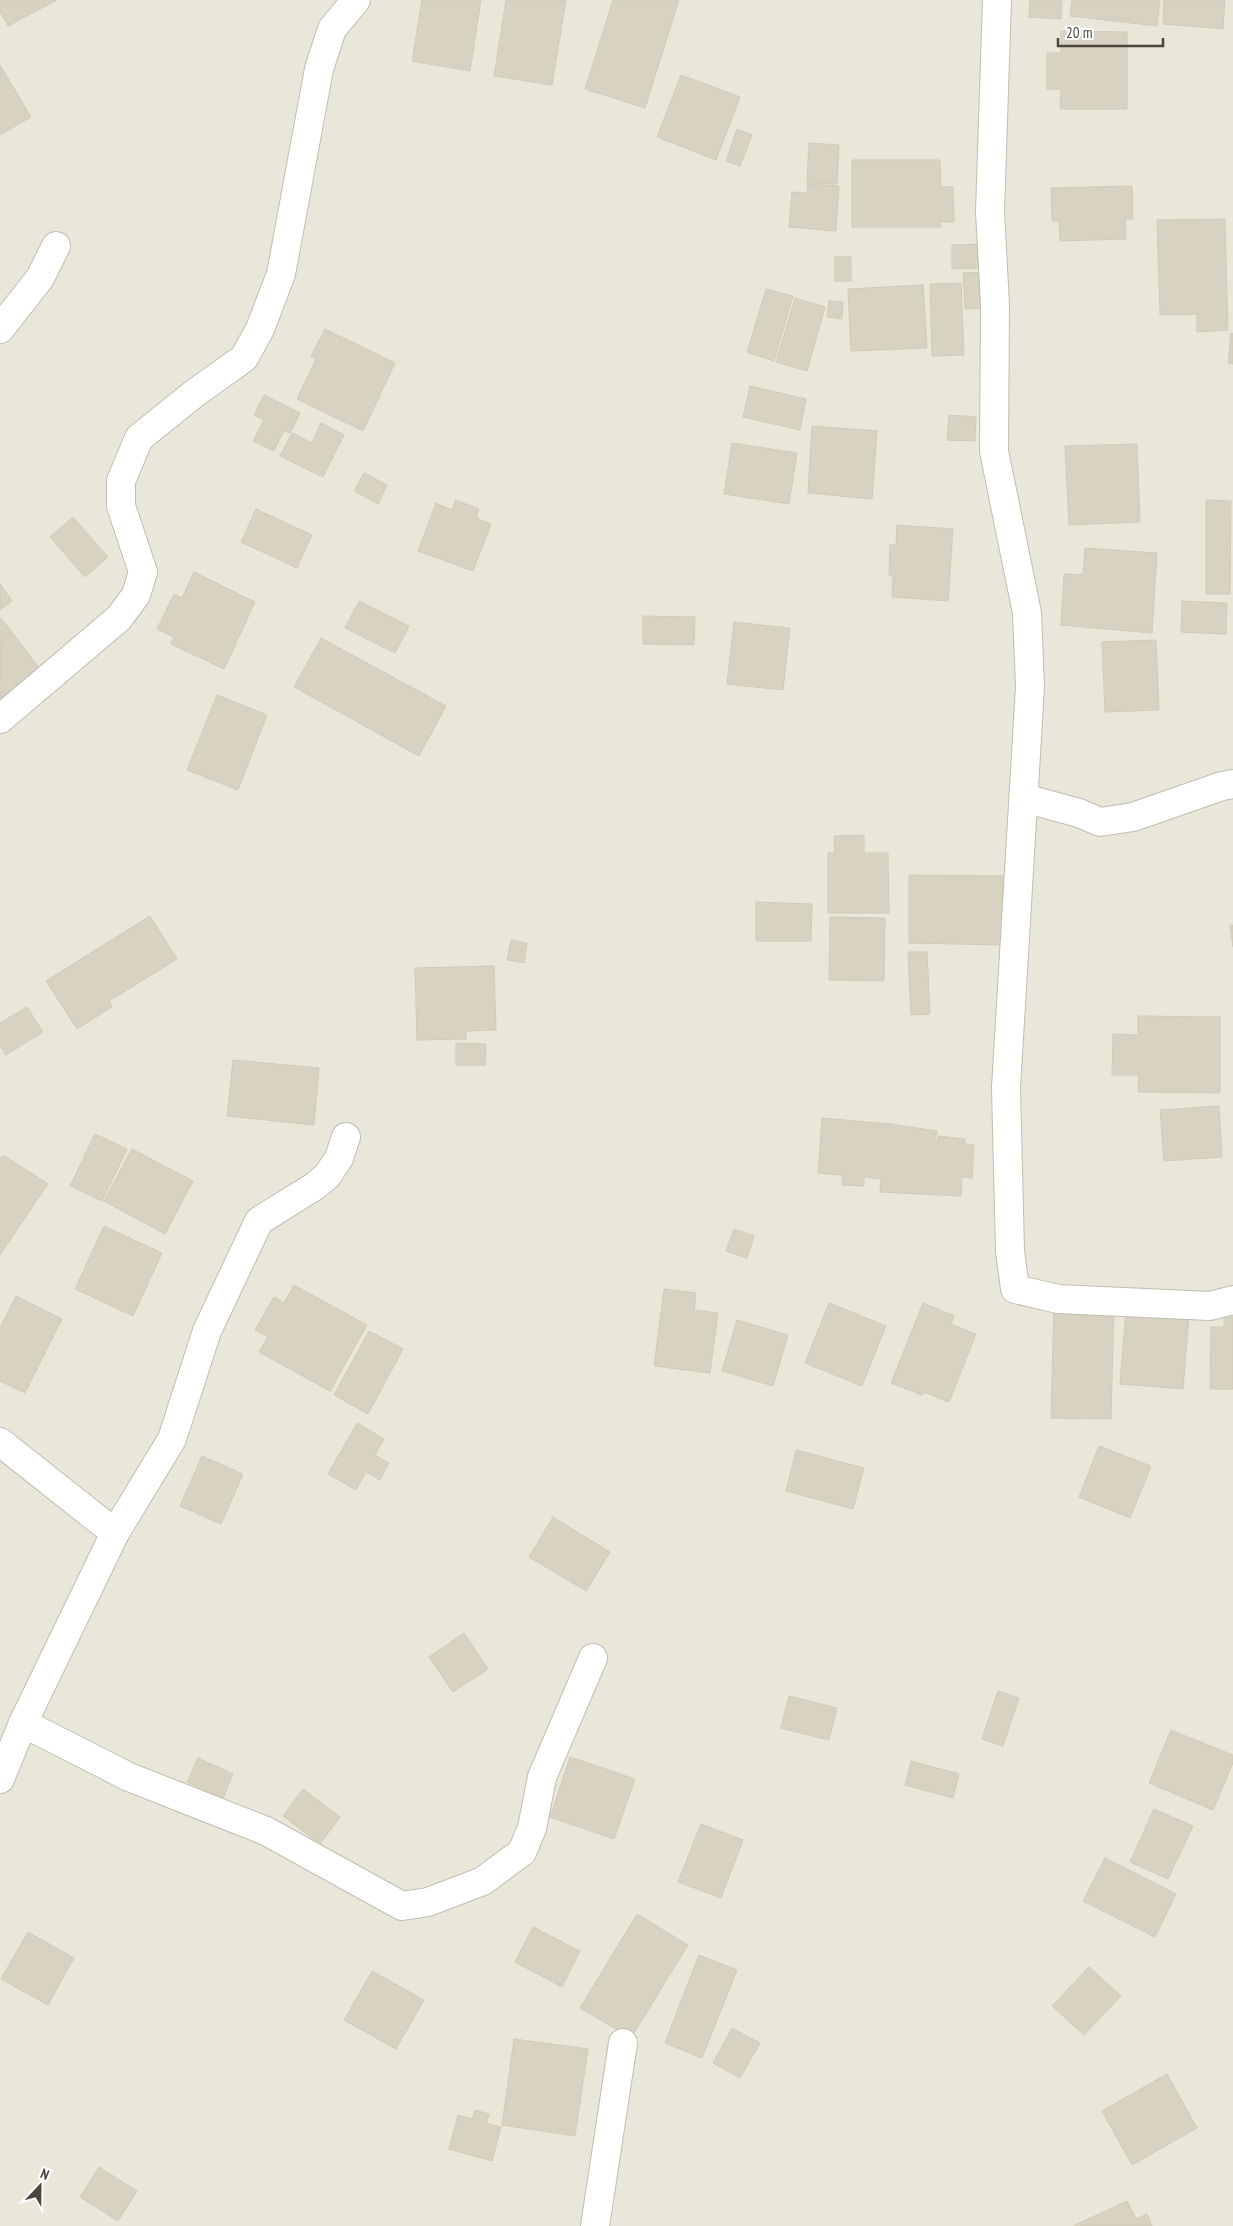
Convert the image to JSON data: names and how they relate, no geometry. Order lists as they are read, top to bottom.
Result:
{
  "scale_bar": "20 m",
  "north": "top"
}
